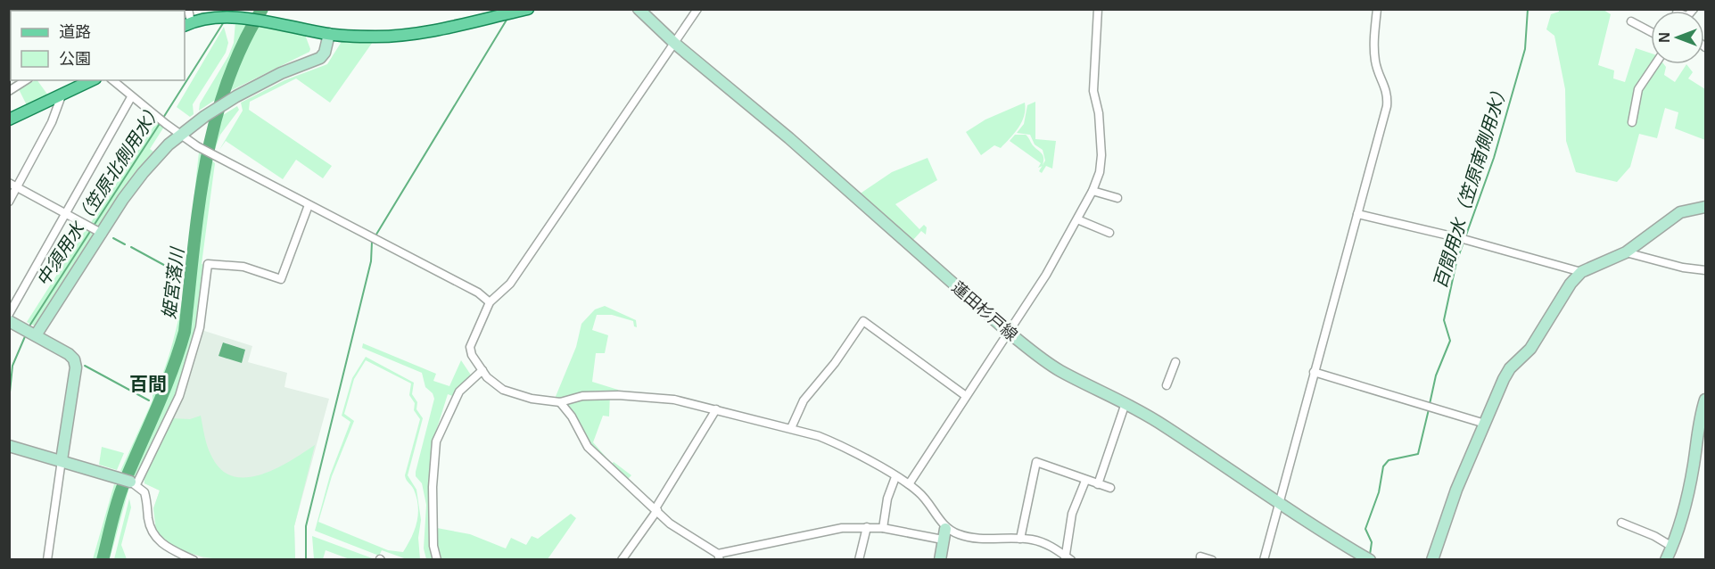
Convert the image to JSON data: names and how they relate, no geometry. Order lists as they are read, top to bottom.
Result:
{
  "streets": {
    "street": ["蓮田杉戸線"]
  },
  "districts": ["百間"],
  "water": ["百間用水（笠原南側用水）", "中須用水（笠原北側用水）", "姫宮落川"],
  "legend": ["道路", "公園"],
  "north": "left"
}
